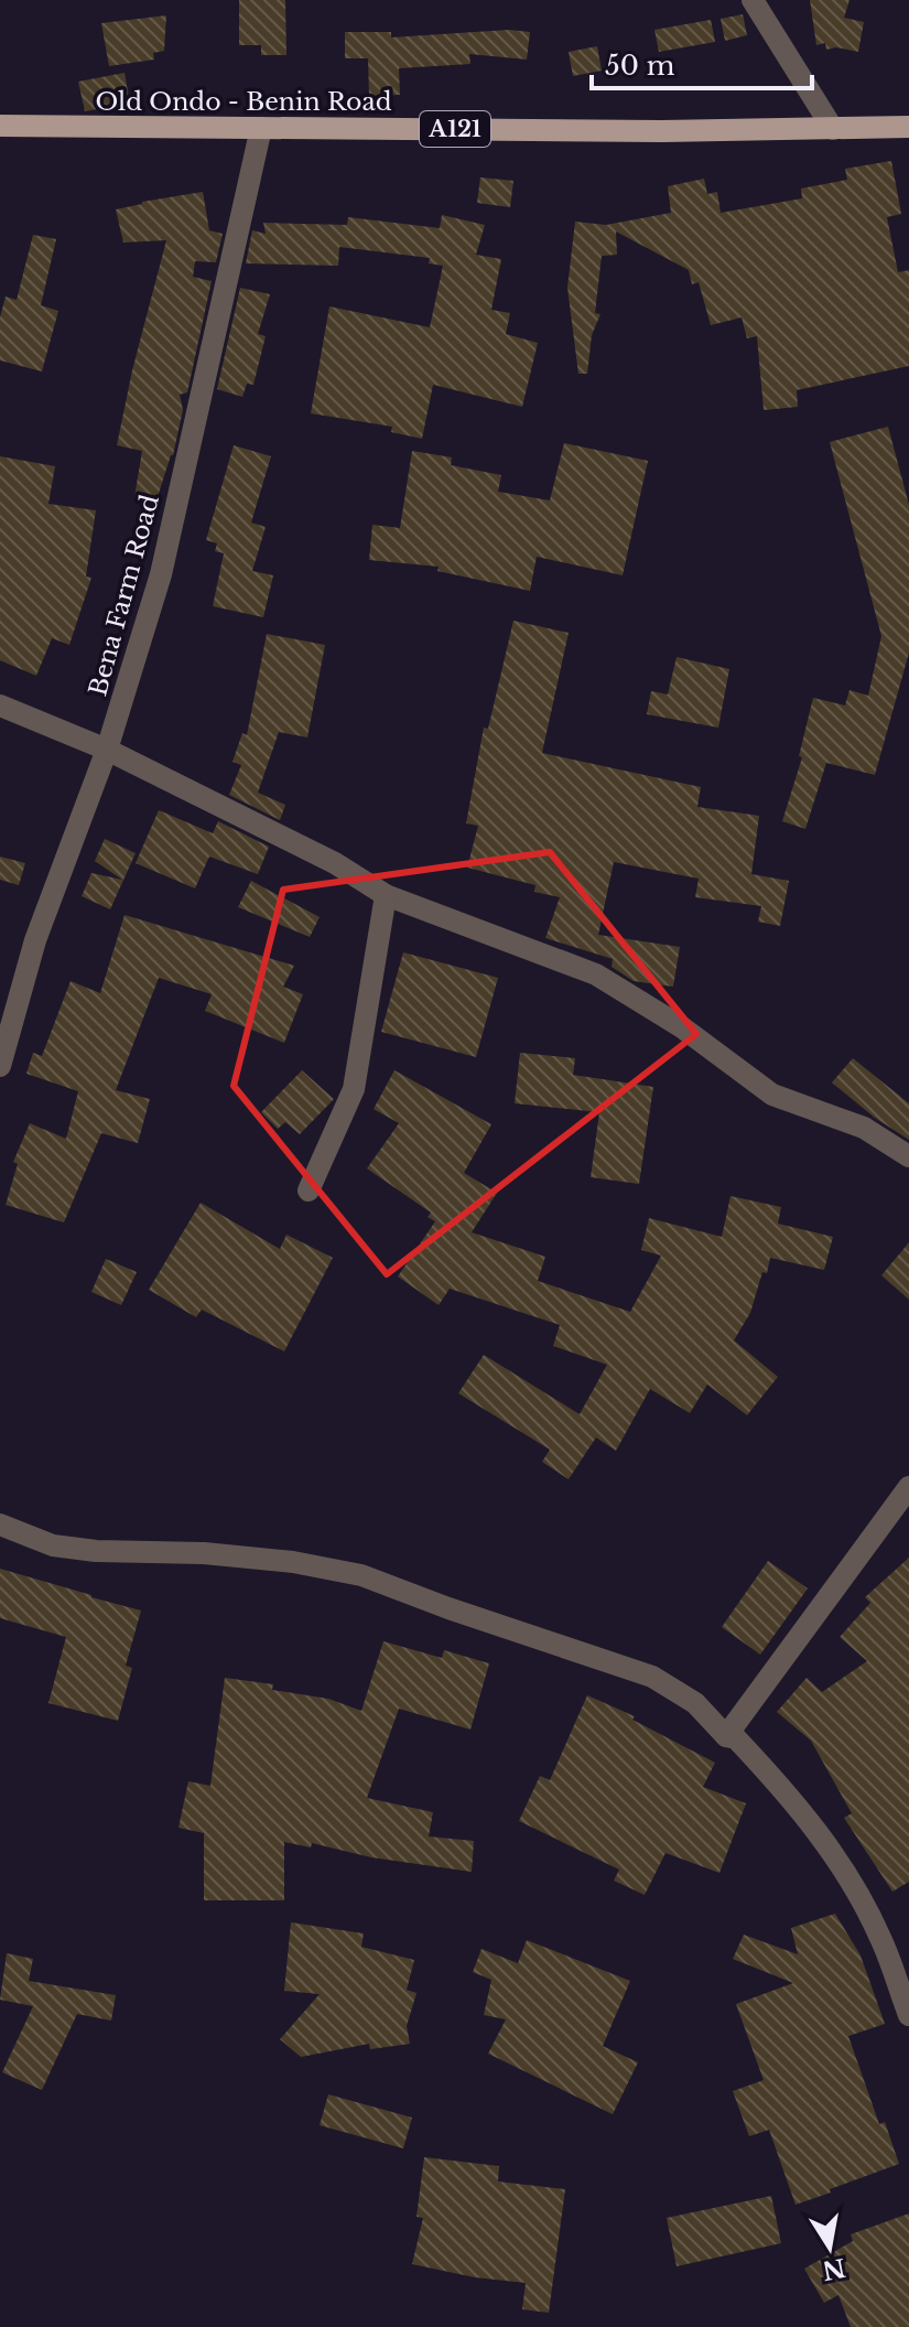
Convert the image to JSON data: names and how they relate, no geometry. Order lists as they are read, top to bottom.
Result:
{
  "streets": {
    "main road": ["Old Ondo - Benin Road", "A121"],
    "street": ["Bena Farm Road"]
  },
  "crossings": [
    ["Old Ondo - Benin Road", "Bena Farm Road"]
  ],
  "scale_bar": "50 m",
  "north": "bottom"
}
